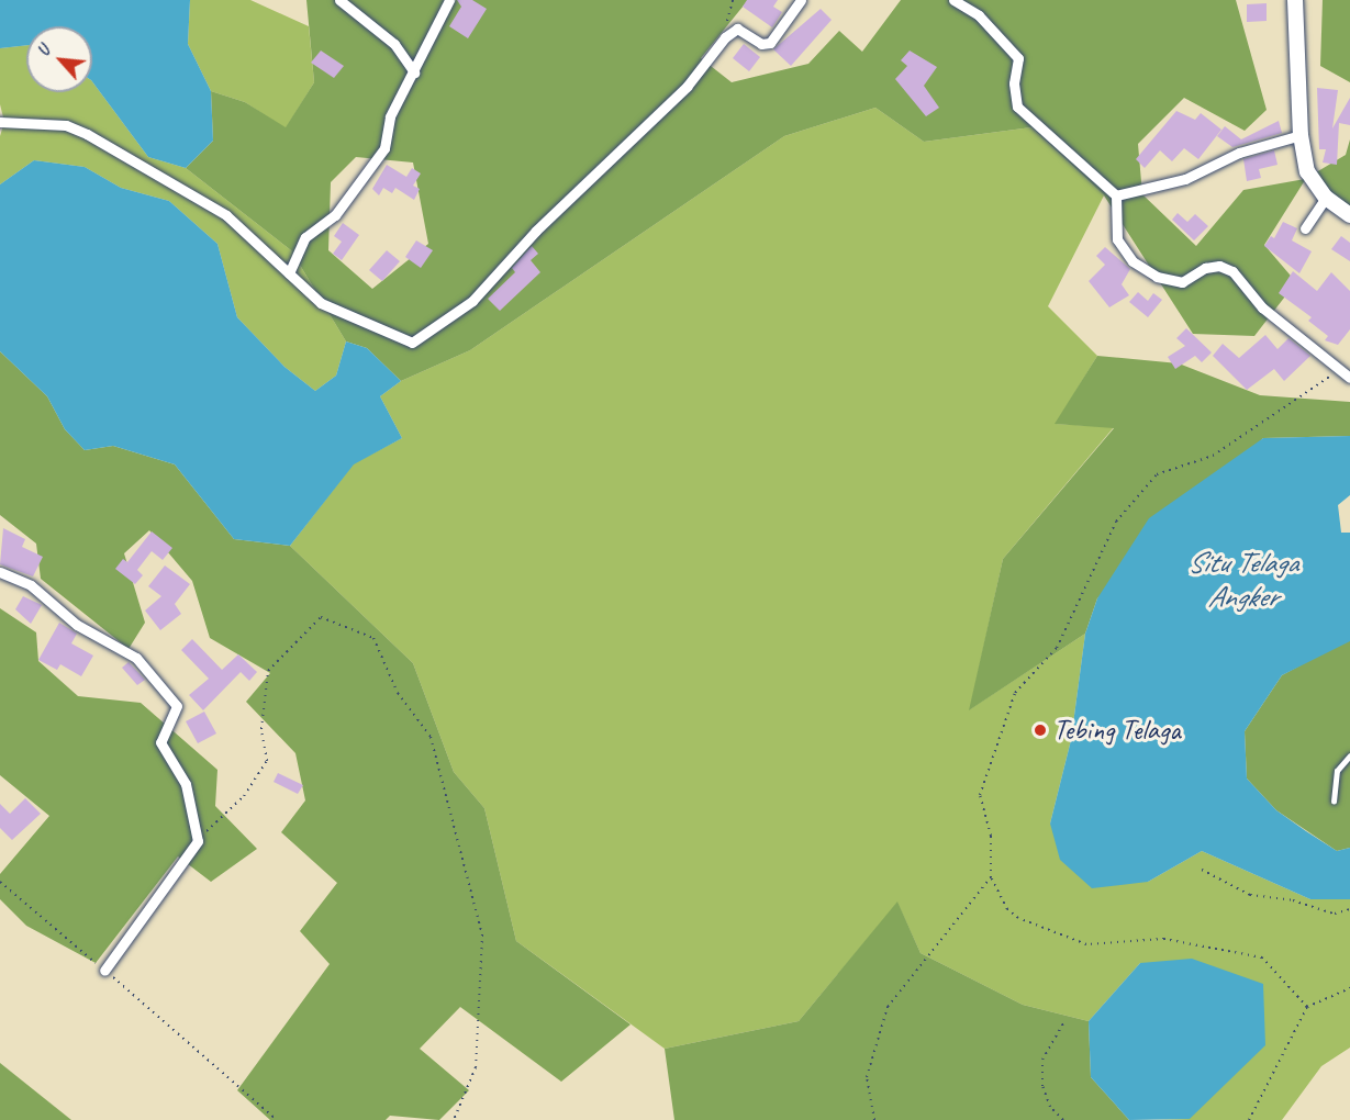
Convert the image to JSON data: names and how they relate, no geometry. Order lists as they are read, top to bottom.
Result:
{
  "water": ["Situ Telaga Angker"],
  "places": ["Tebing Telaga"],
  "north": "top left"
}
